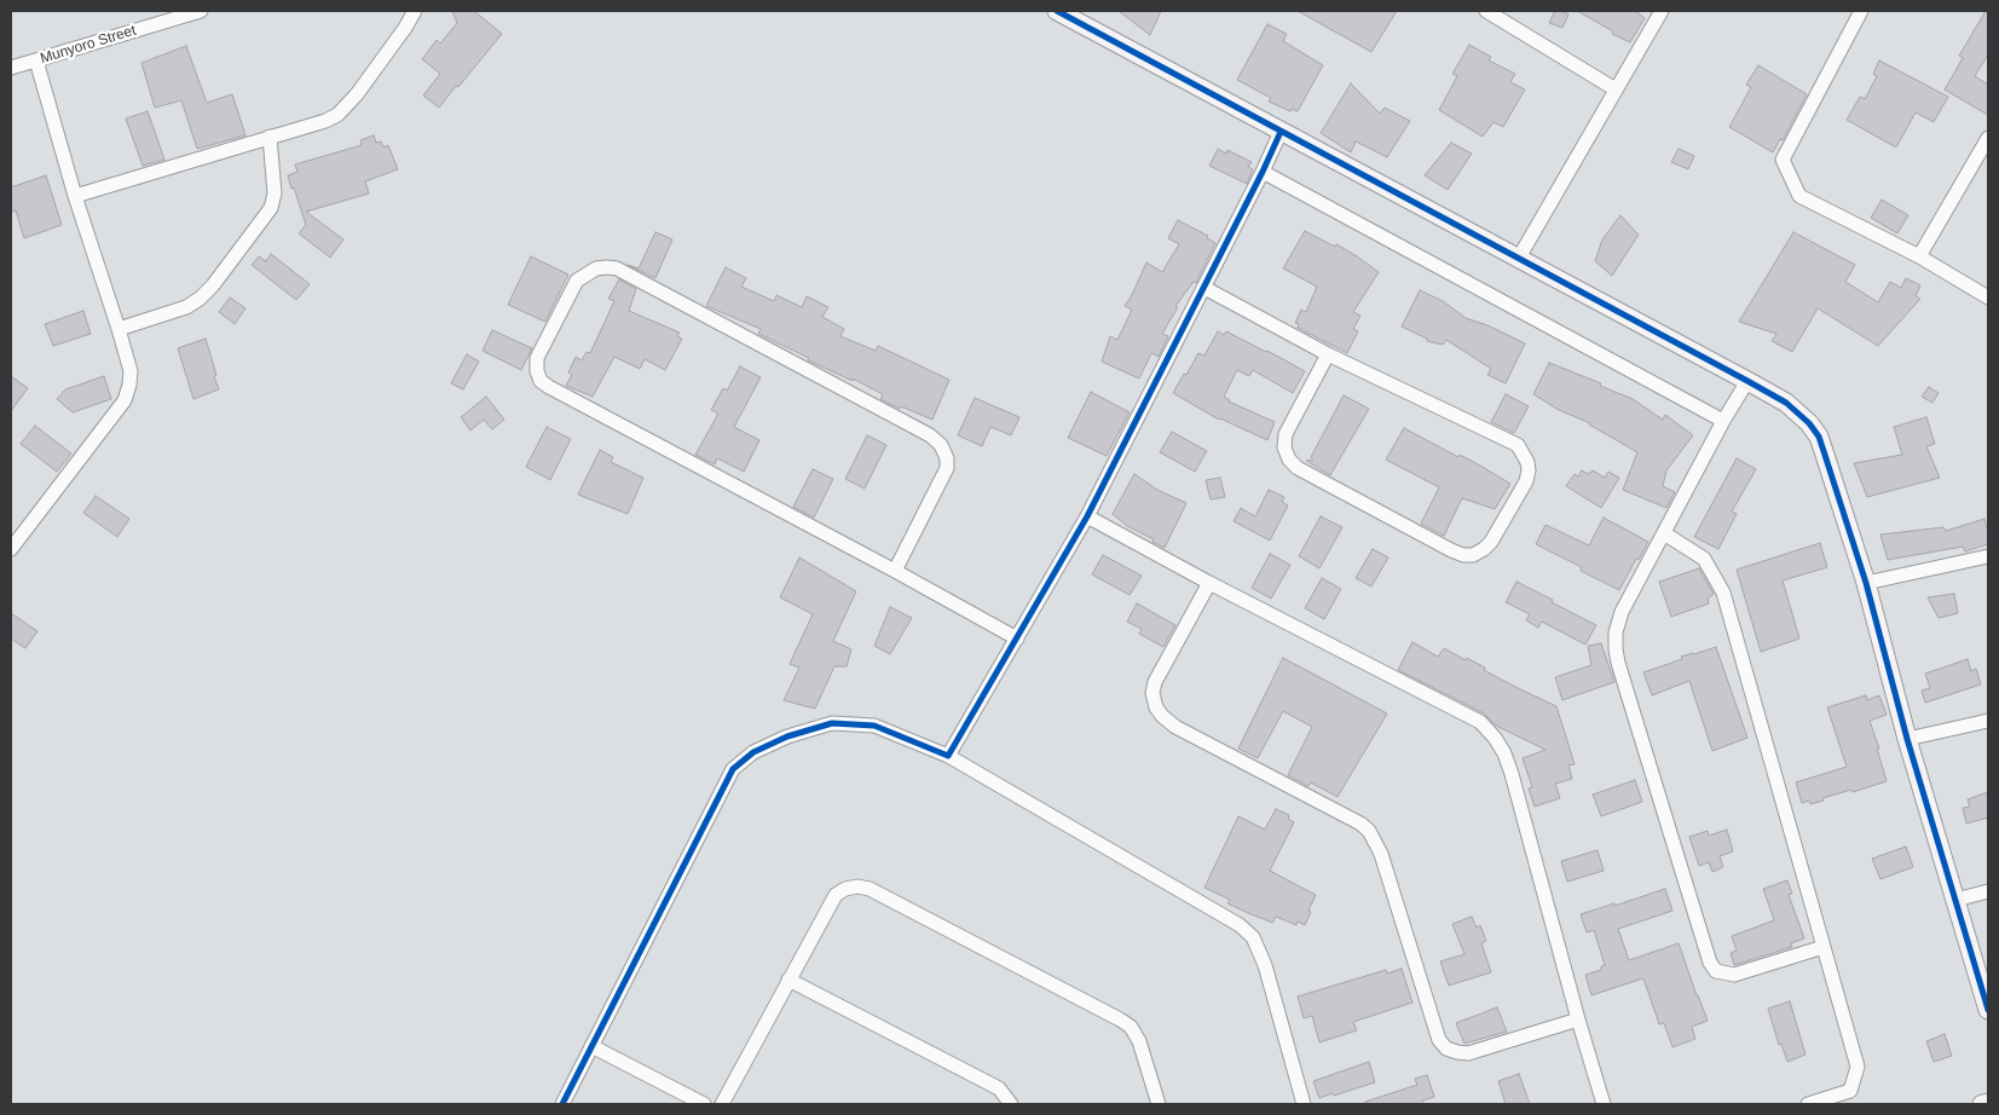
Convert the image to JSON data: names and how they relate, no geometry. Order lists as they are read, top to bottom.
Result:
{
  "streets": {
    "street": ["Munyoro Street"]
  }
}
